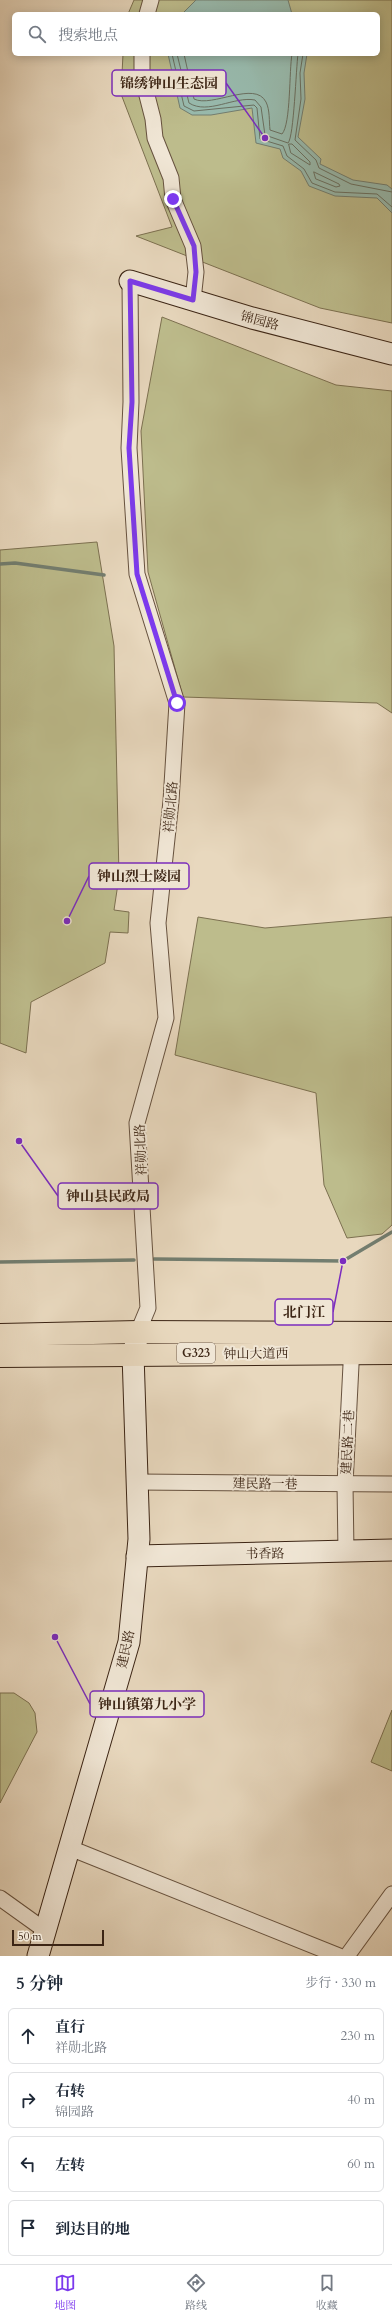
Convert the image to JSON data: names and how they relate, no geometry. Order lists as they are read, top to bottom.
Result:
{
  "streets": {
    "highway": ["G323", "钟山大道西"],
    "street": [
      "锦园路",
      "祥勋北路",
      "建民路二巷",
      "建民路一巷",
      "书香路",
      "建民路"
    ]
  },
  "crossings": [
    ["锦园路", "祥勋北路"],
    ["祥勋北路", "钟山大道西"],
    ["祥勋北路", "建民路"],
    ["钟山大道西", "建民路二巷"],
    ["钟山大道西", "建民路"],
    ["建民路二巷", "建民路一巷"],
    ["建民路二巷", "书香路"],
    ["建民路一巷", "建民路"],
    ["书香路", "建民路"]
  ],
  "places": [
    "锦绣钟山生态园",
    "钟山烈士陵园",
    "钟山县民政局",
    "北门江",
    "钟山镇第九小学"
  ],
  "scale_bar": "50 m",
  "page": {
    "search": "搜索地点",
    "scale": "50 m",
    "heading": ["5 分钟", "步行 · 330 m"],
    "list": [
      ["直行", "祥勋北路", "230 m"],
      ["右转", "锦园路", "40 m"],
      ["左转", "60 m"],
      "到达目的地"
    ],
    "nav": ["地图", "路线", "收藏"]
  }
}
